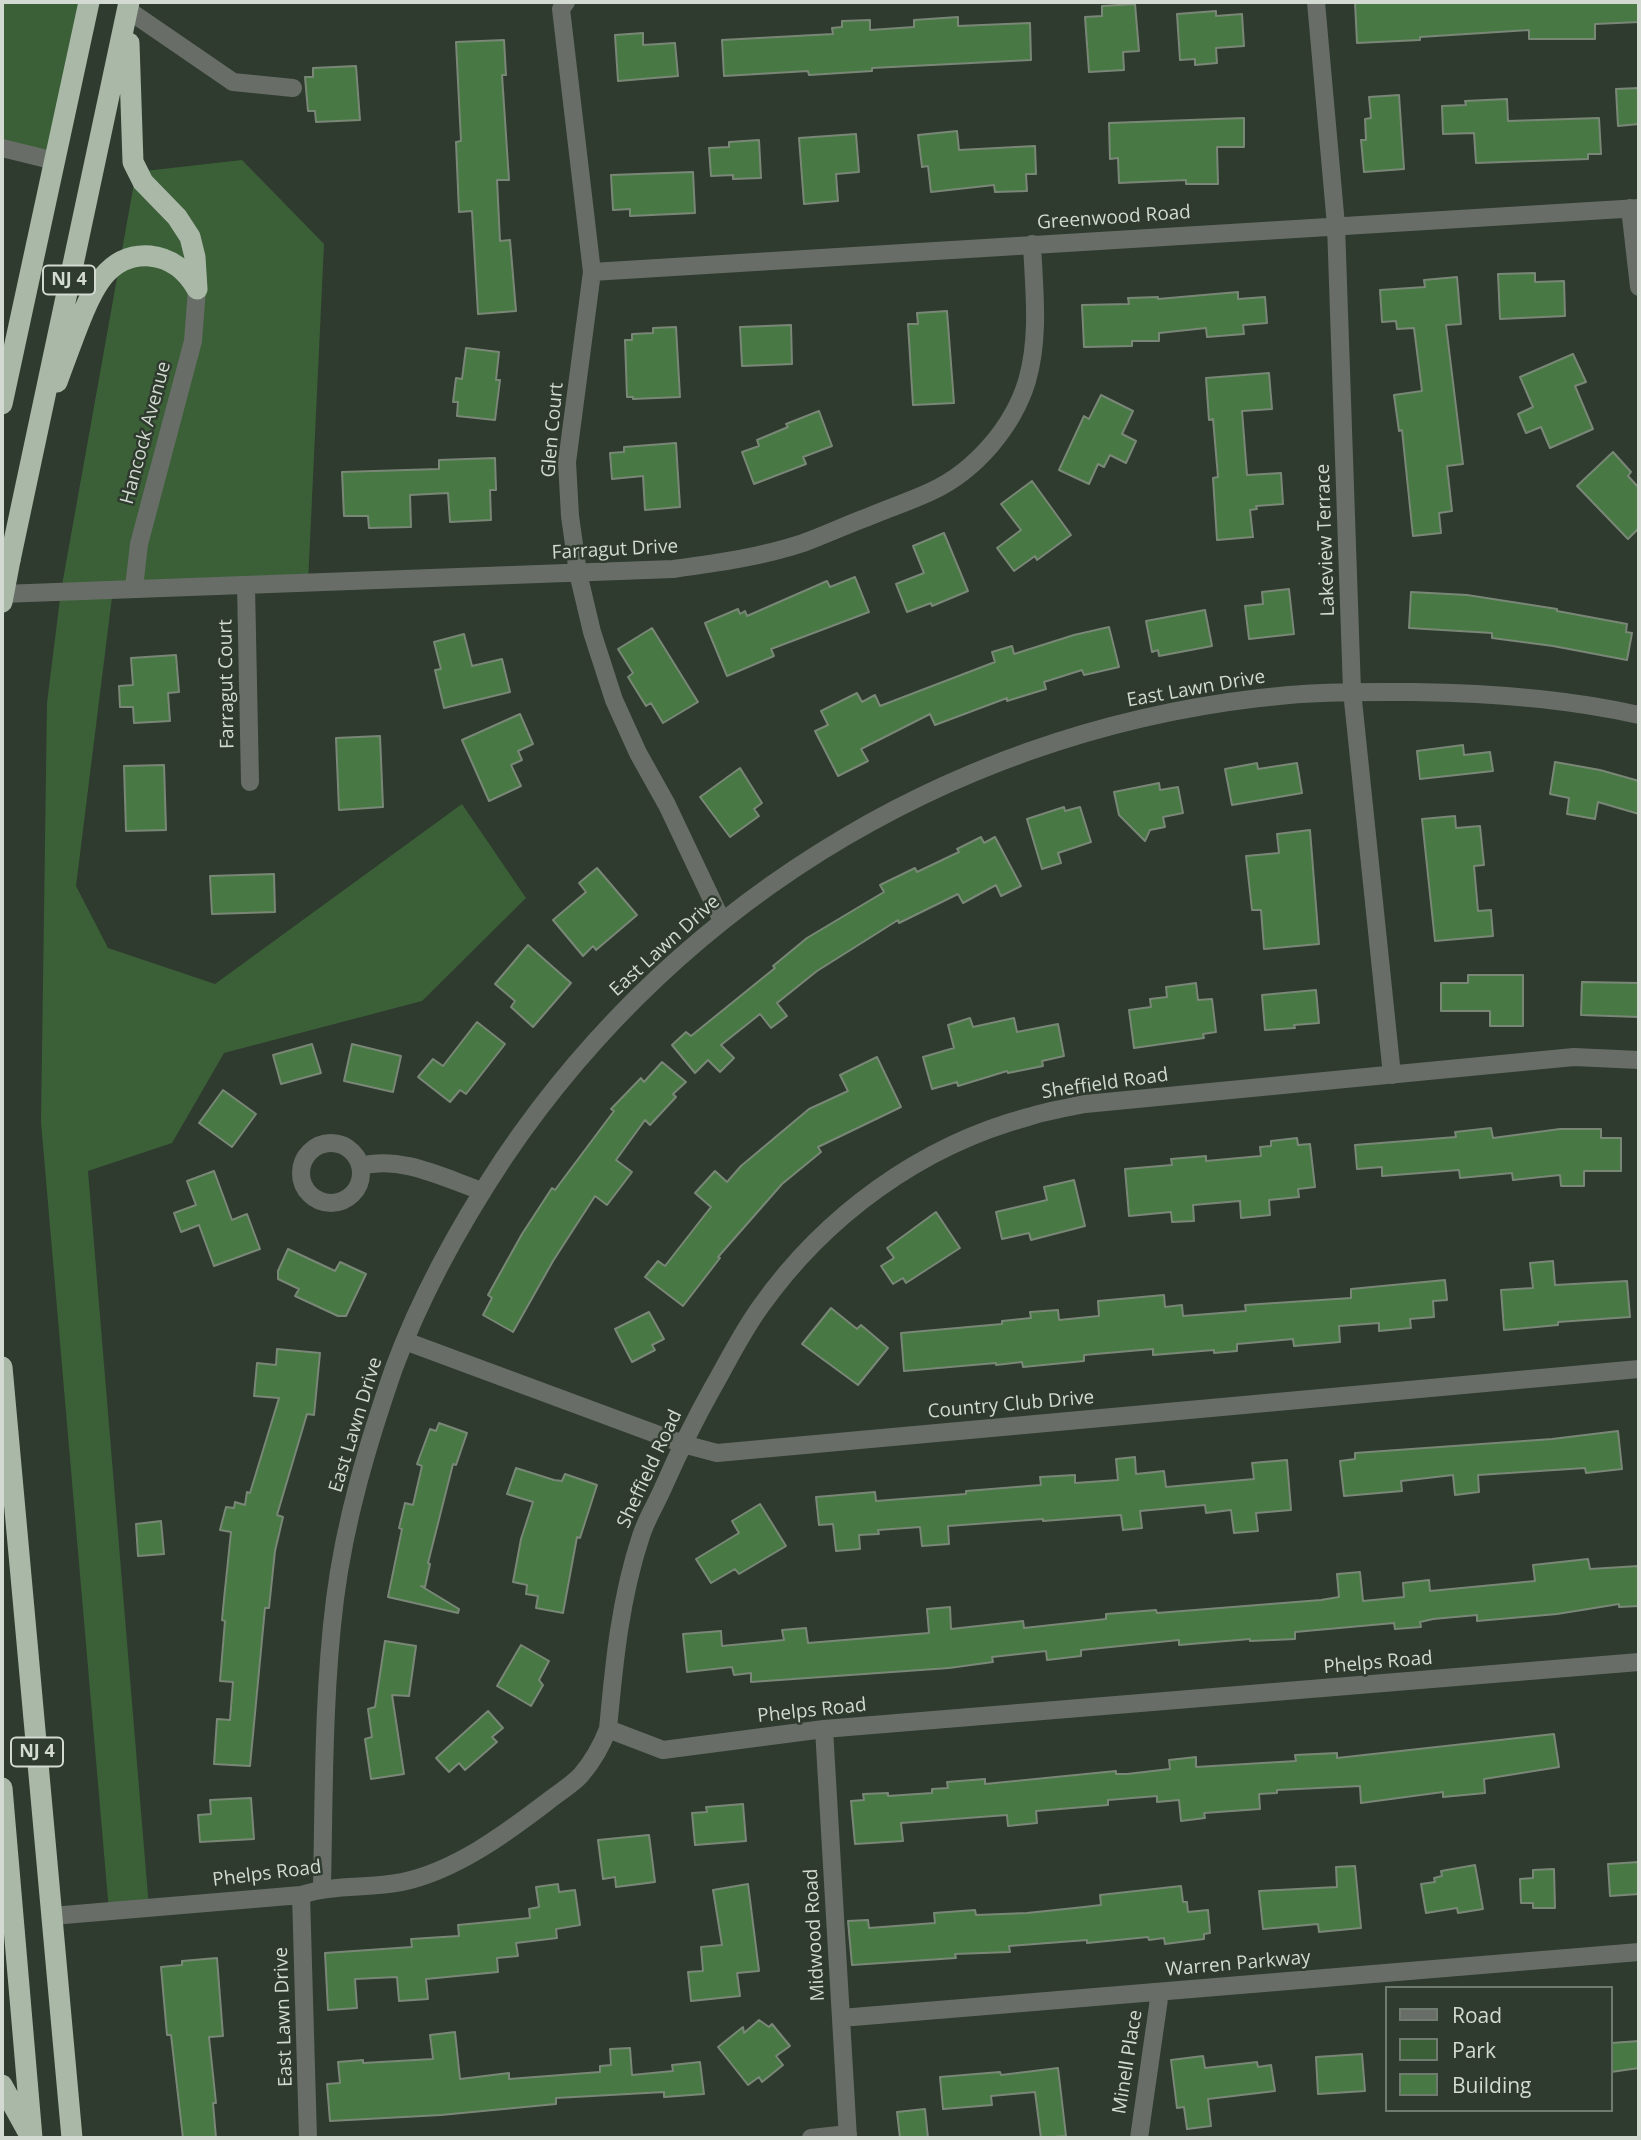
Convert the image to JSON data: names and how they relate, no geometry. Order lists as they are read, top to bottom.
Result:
{
  "streets": {
    "highway": ["NJ 4"],
    "street": [
      "Greenwood Road",
      "Glen Court",
      "Hancock Avenue",
      "Lakeview Terrace",
      "Farragut Drive",
      "Farragut Court",
      "East Lawn Drive",
      "Sheffield Road",
      "Country Club Drive",
      "Phelps Road",
      "Midwood Road",
      "Warren Parkway",
      "Minell Place"
    ]
  },
  "crossings": [
    ["Greenwood Road", "Glen Court"],
    ["Greenwood Road", "Lakeview Terrace"],
    ["Greenwood Road", "Farragut Drive"],
    ["NJ 4", "Phelps Road"],
    ["Glen Court", "Farragut Drive"],
    ["Glen Court", "East Lawn Drive"],
    ["Hancock Avenue", "Farragut Drive"],
    ["Lakeview Terrace", "East Lawn Drive"],
    ["Lakeview Terrace", "Sheffield Road"],
    ["Farragut Drive", "Farragut Court"],
    ["East Lawn Drive", "Country Club Drive"],
    ["East Lawn Drive", "Phelps Road"],
    ["Sheffield Road", "Country Club Drive"],
    ["Sheffield Road", "Phelps Road"],
    ["Phelps Road", "Midwood Road"],
    ["Midwood Road", "Warren Parkway"],
    ["Warren Parkway", "Minell Place"]
  ],
  "legend": ["Road", "Park", "Building"]
}
